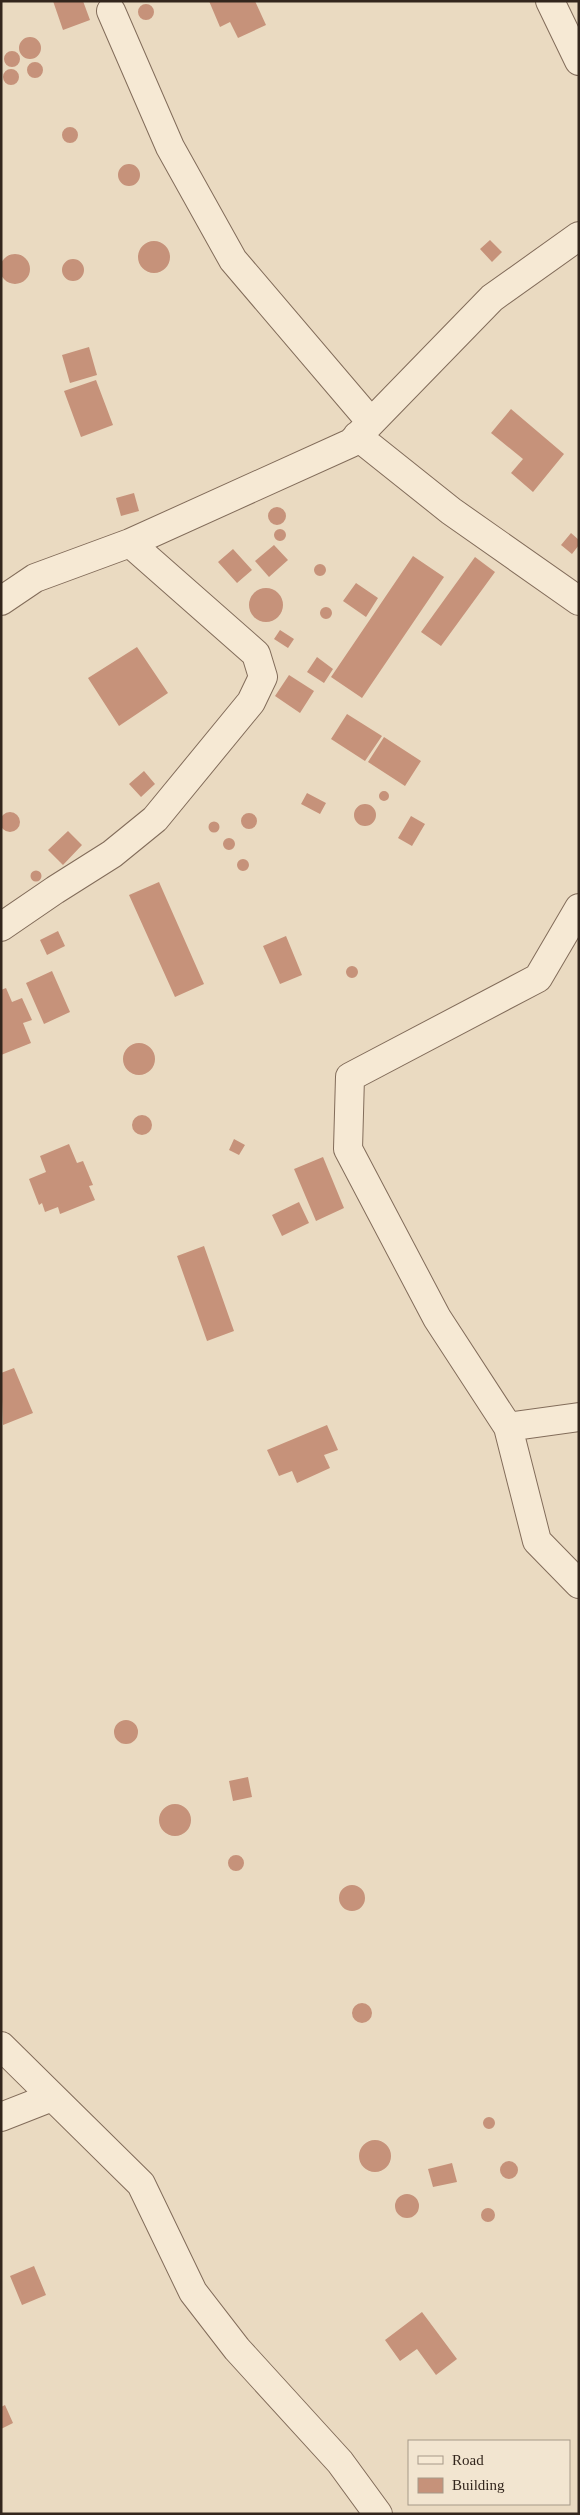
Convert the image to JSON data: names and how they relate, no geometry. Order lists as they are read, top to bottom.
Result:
{
  "legend": ["Road", "Building"]
}
